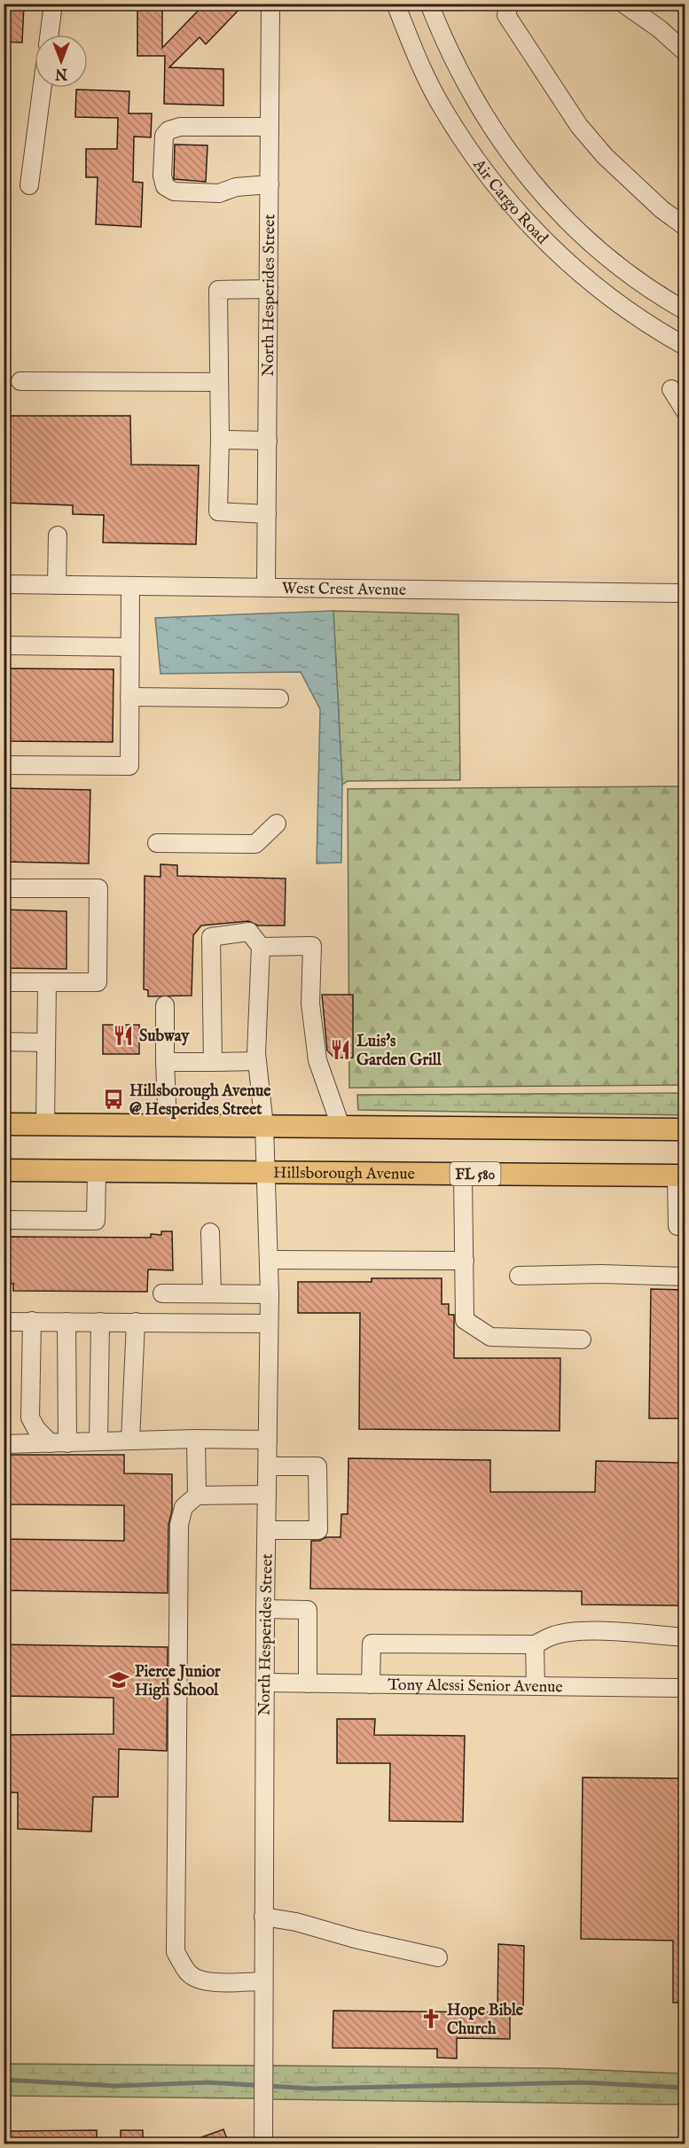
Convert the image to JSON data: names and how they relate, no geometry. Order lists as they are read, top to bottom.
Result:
{
  "streets": {
    "main road": ["Hillsborough Avenue", "FL 580"],
    "street": [
      "Air Cargo Road",
      "North Hesperides Street",
      "West Crest Avenue",
      "Tony Alessi Senior Avenue"
    ]
  },
  "crossings": [
    ["North Hesperides Street", "West Crest Avenue"],
    ["North Hesperides Street", "Hillsborough Avenue"],
    ["North Hesperides Street", "Tony Alessi Senior Avenue"]
  ],
  "places": {
    "restaurant": ["Subway", "Luis's Garden Grill"],
    "bus stop": ["Hillsborough Avenue @ Hesperides Street"],
    "school or university": ["Pierce Junior High School"],
    "church": ["Hope Bible Church"]
  },
  "north": "bottom"
}
